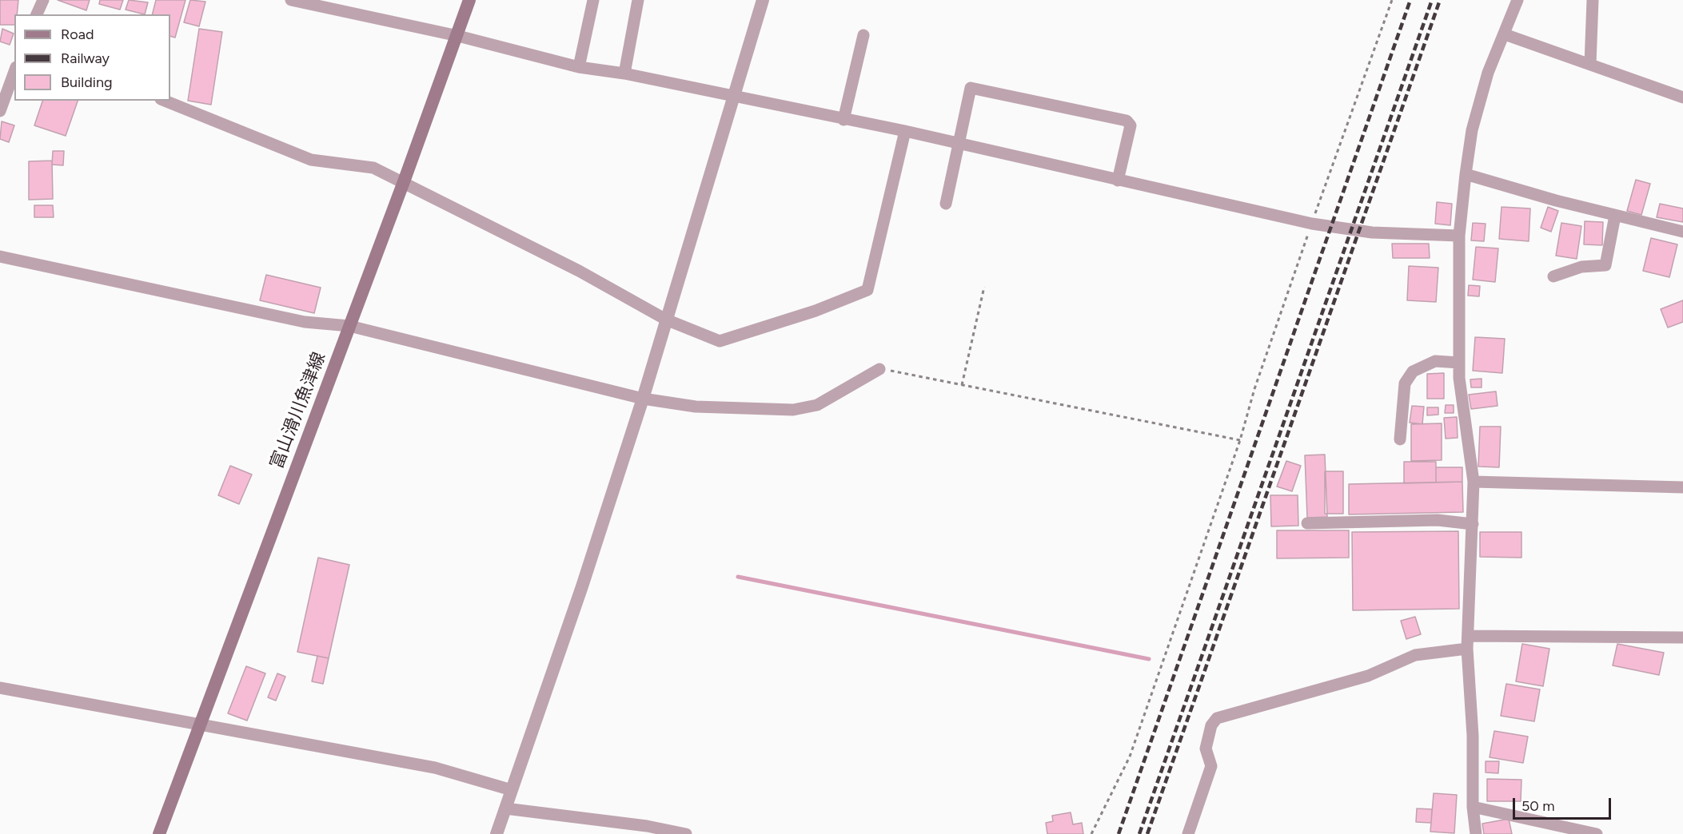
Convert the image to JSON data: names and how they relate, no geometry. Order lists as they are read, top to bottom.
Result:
{
  "streets": {
    "main road": ["富山滑川魚津線"]
  },
  "legend": ["Road", "Railway", "Building"],
  "scale_bar": "50 m"
}
